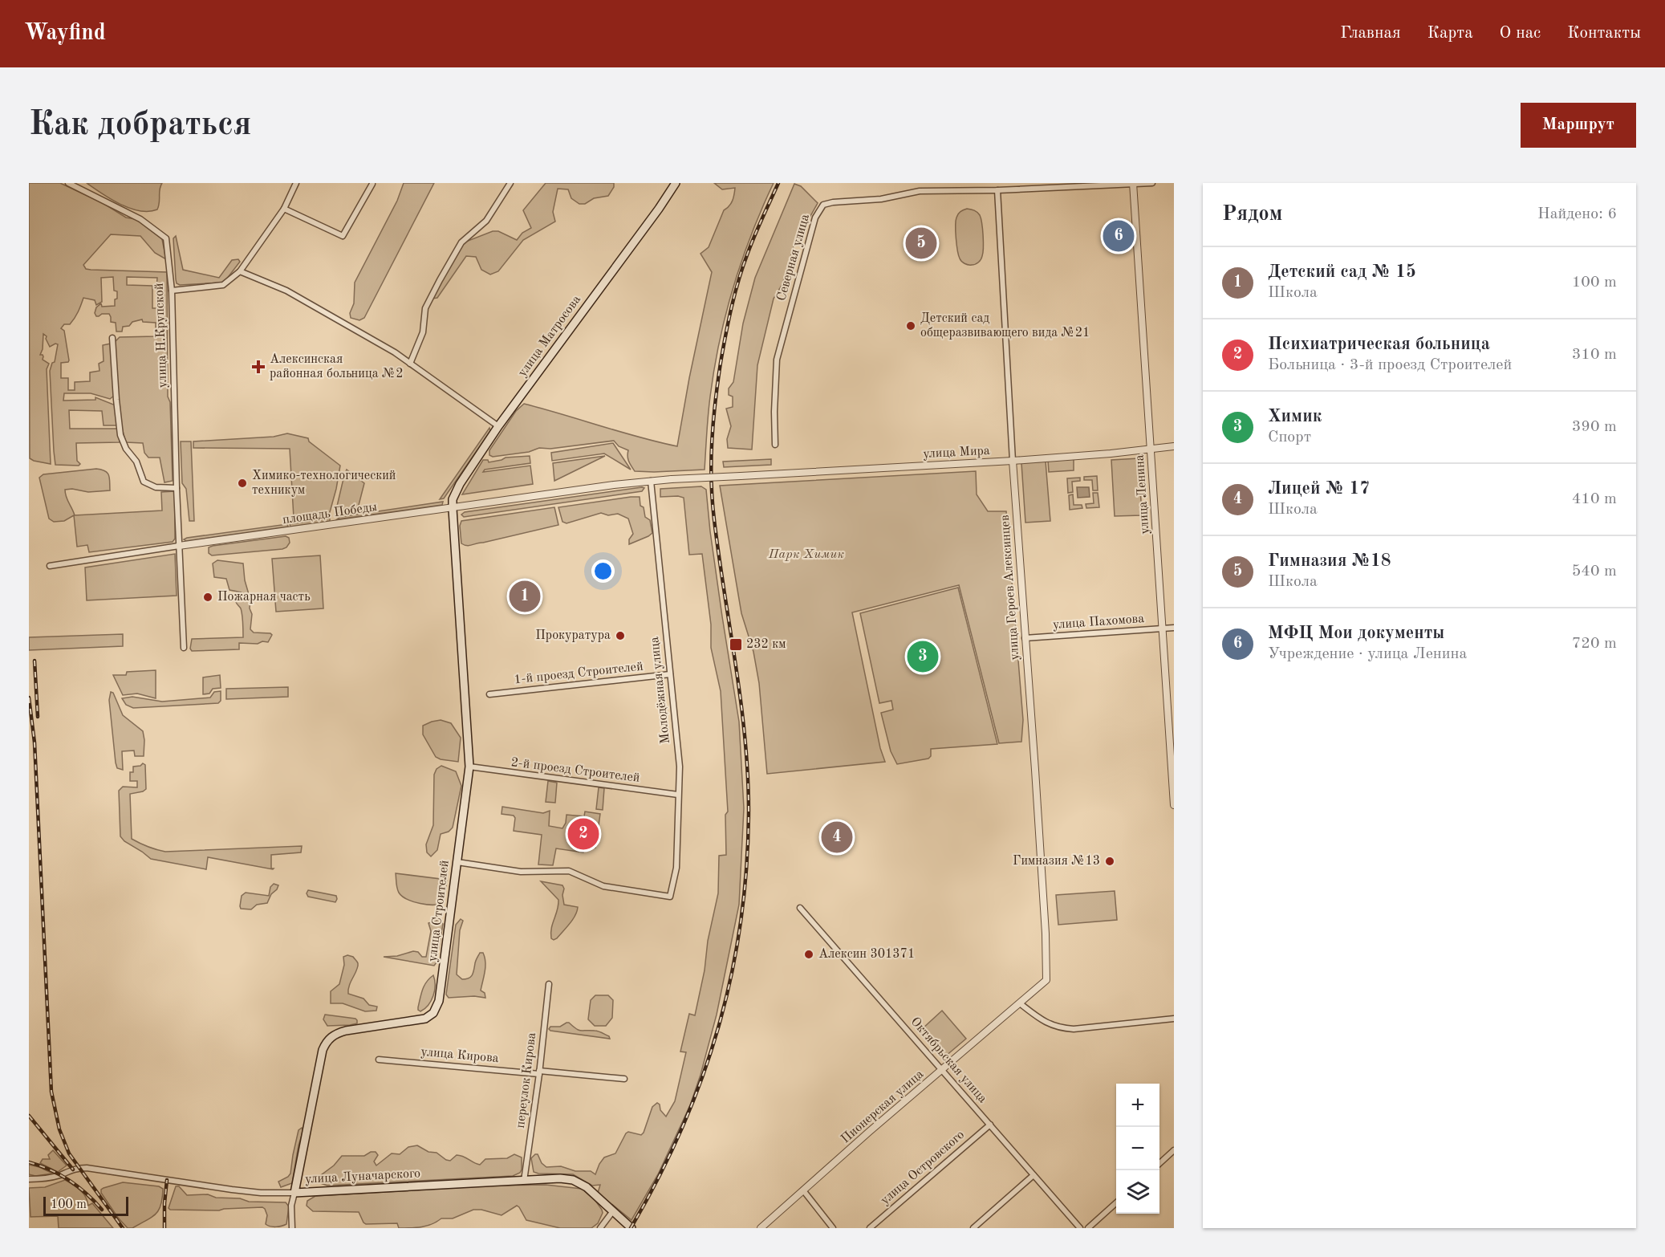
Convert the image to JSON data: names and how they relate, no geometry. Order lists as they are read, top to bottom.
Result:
{
  "streets": {
    "main road": ["улица Матросова", "улица Строителей", "улица Луначарского"],
    "street": [
      "Северная улица",
      "улица Н.Крупской",
      "улица Мира",
      "улица Ленина",
      "площадь Победы",
      "улица Героев Алексинцев",
      "улица Пахомова",
      "1-й проезд Строителей",
      "Молодёжная улица",
      "2-й проезд Строителей",
      "улица Кирова",
      "Октябрьская улица",
      "переулок Кирова",
      "Пионерская улица",
      "улица Островского"
    ]
  },
  "crossings": [
    ["Северная улица", "улица Ленина"],
    ["Северная улица", "улица Героев Алексинцев"],
    ["улица Н.Крупской", "площадь Победы"],
    ["улица Матросова", "площадь Победы"],
    ["улица Матросова", "улица Строителей"],
    ["улица Мира", "улица Ленина"],
    ["улица Мира", "площадь Победы"],
    ["улица Мира", "улица Героев Алексинцев"],
    ["улица Ленина", "улица Пахомова"],
    ["площадь Победы", "Молодёжная улица"],
    ["площадь Победы", "улица Строителей"],
    ["улица Героев Алексинцев", "улица Пахомова"],
    ["улица Героев Алексинцев", "Пионерская улица"],
    ["1-й проезд Строителей", "Молодёжная улица"],
    ["Молодёжная улица", "2-й проезд Строителей"],
    ["Молодёжная улица", "улица Строителей"],
    ["2-й проезд Строителей", "улица Строителей"],
    ["улица Строителей", "улица Луначарского"],
    ["улица Кирова", "переулок Кирова"],
    ["Октябрьская улица", "Пионерская улица"],
    ["Октябрьская улица", "улица Островского"],
    ["переулок Кирова", "улица Луначарского"]
  ],
  "parks": ["Парк Химик"],
  "places": {
    "other": [
      "Детский сад общеразвивающего вида №21",
      "Химико-технологический техникум",
      "Пожарная часть",
      "Прокуратура",
      "Гимназия №13",
      "Алексин 301371"
    ],
    "health": ["Алексинская районная больница №2"],
    "transit": ["232 км"]
  },
  "scale_bar": "100 m",
  "page": {
    "header": "Wayfind",
    "nav": [
      "Главная",
      "Карта",
      "О нас",
      "Контакты"
    ],
    "buttons": "Маршрут",
    "title": "Как добраться",
    "heading": ["Рядом", "Найдено: 6"],
    "pins": [
      "6",
      "5",
      "1",
      "3",
      "2",
      "4"
    ],
    "list": [
      {
        "mark": "1",
        "name": "Детский сад № 15",
        "note": "Школа",
        "value": "100 m"
      },
      {
        "mark": "2",
        "name": "Психиатрическая больница",
        "note": "Больница · 3-й проезд Строителей",
        "value": "310 m"
      },
      {
        "mark": "3",
        "name": "Химик",
        "note": "Спорт",
        "value": "390 m"
      },
      {
        "mark": "4",
        "name": "Лицей № 17",
        "note": "Школа",
        "value": "410 m"
      },
      {
        "mark": "5",
        "name": "Гимназия №18",
        "note": "Школа",
        "value": "540 m"
      },
      {
        "mark": "6",
        "name": "МФЦ Мои документы",
        "note": "Учреждение · улица Ленина",
        "value": "720 m"
      }
    ],
    "map_buttons": ["+", "−"],
    "scale": "100 m"
  }
}
